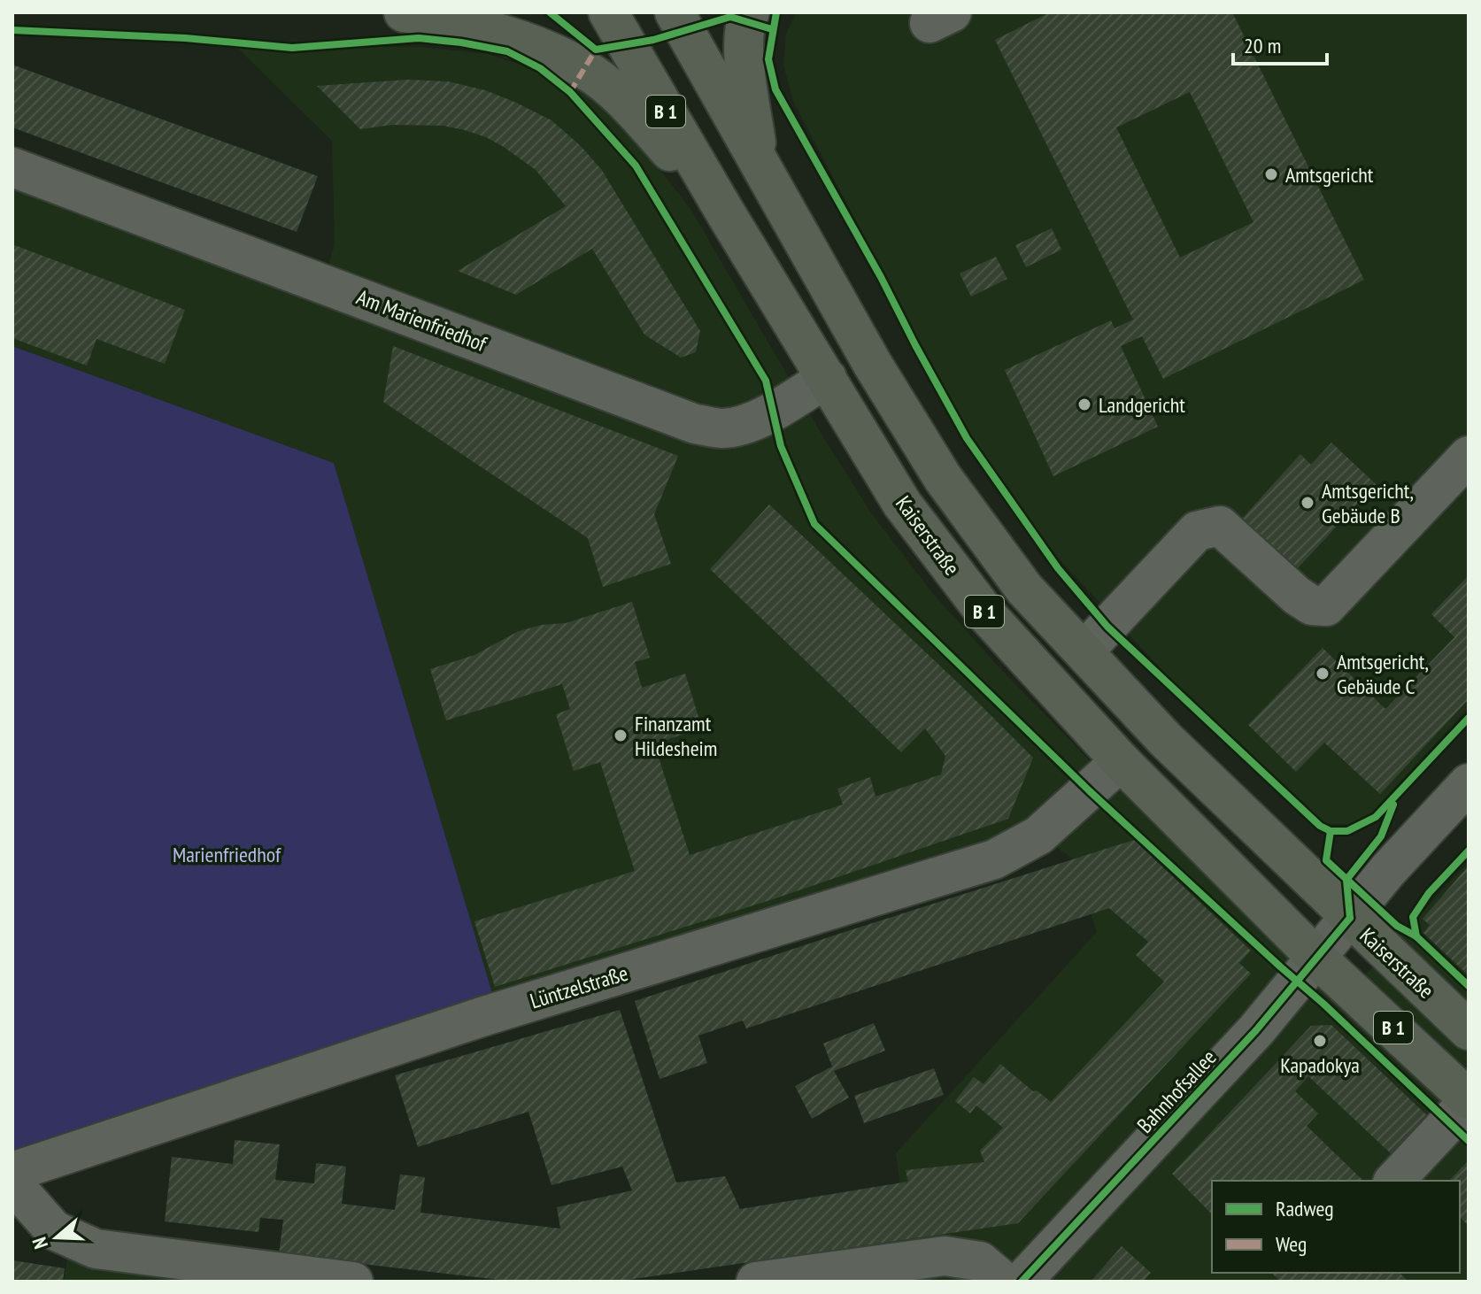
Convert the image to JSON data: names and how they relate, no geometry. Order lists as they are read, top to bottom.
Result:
{
  "streets": {
    "main road": ["B 1", "Kaiserstraße"],
    "street": ["Am Marienfriedhof", "Lüntzelstraße", "Bahnhofsallee"]
  },
  "crossings": [
    ["Am Marienfriedhof", "Kaiserstraße"],
    ["Kaiserstraße", "Lüntzelstraße"],
    ["Kaiserstraße", "Bahnhofsallee"]
  ],
  "parks": ["Marienfriedhof"],
  "places": [
    "Amtsgericht",
    "Landgericht",
    "Amtsgericht, Gebäude B",
    "Amtsgericht, Gebäude C",
    "Finanzamt Hildesheim",
    "Kapadokya"
  ],
  "legend": ["Radweg", "Weg"],
  "scale_bar": "20 m",
  "north": "left"
}
